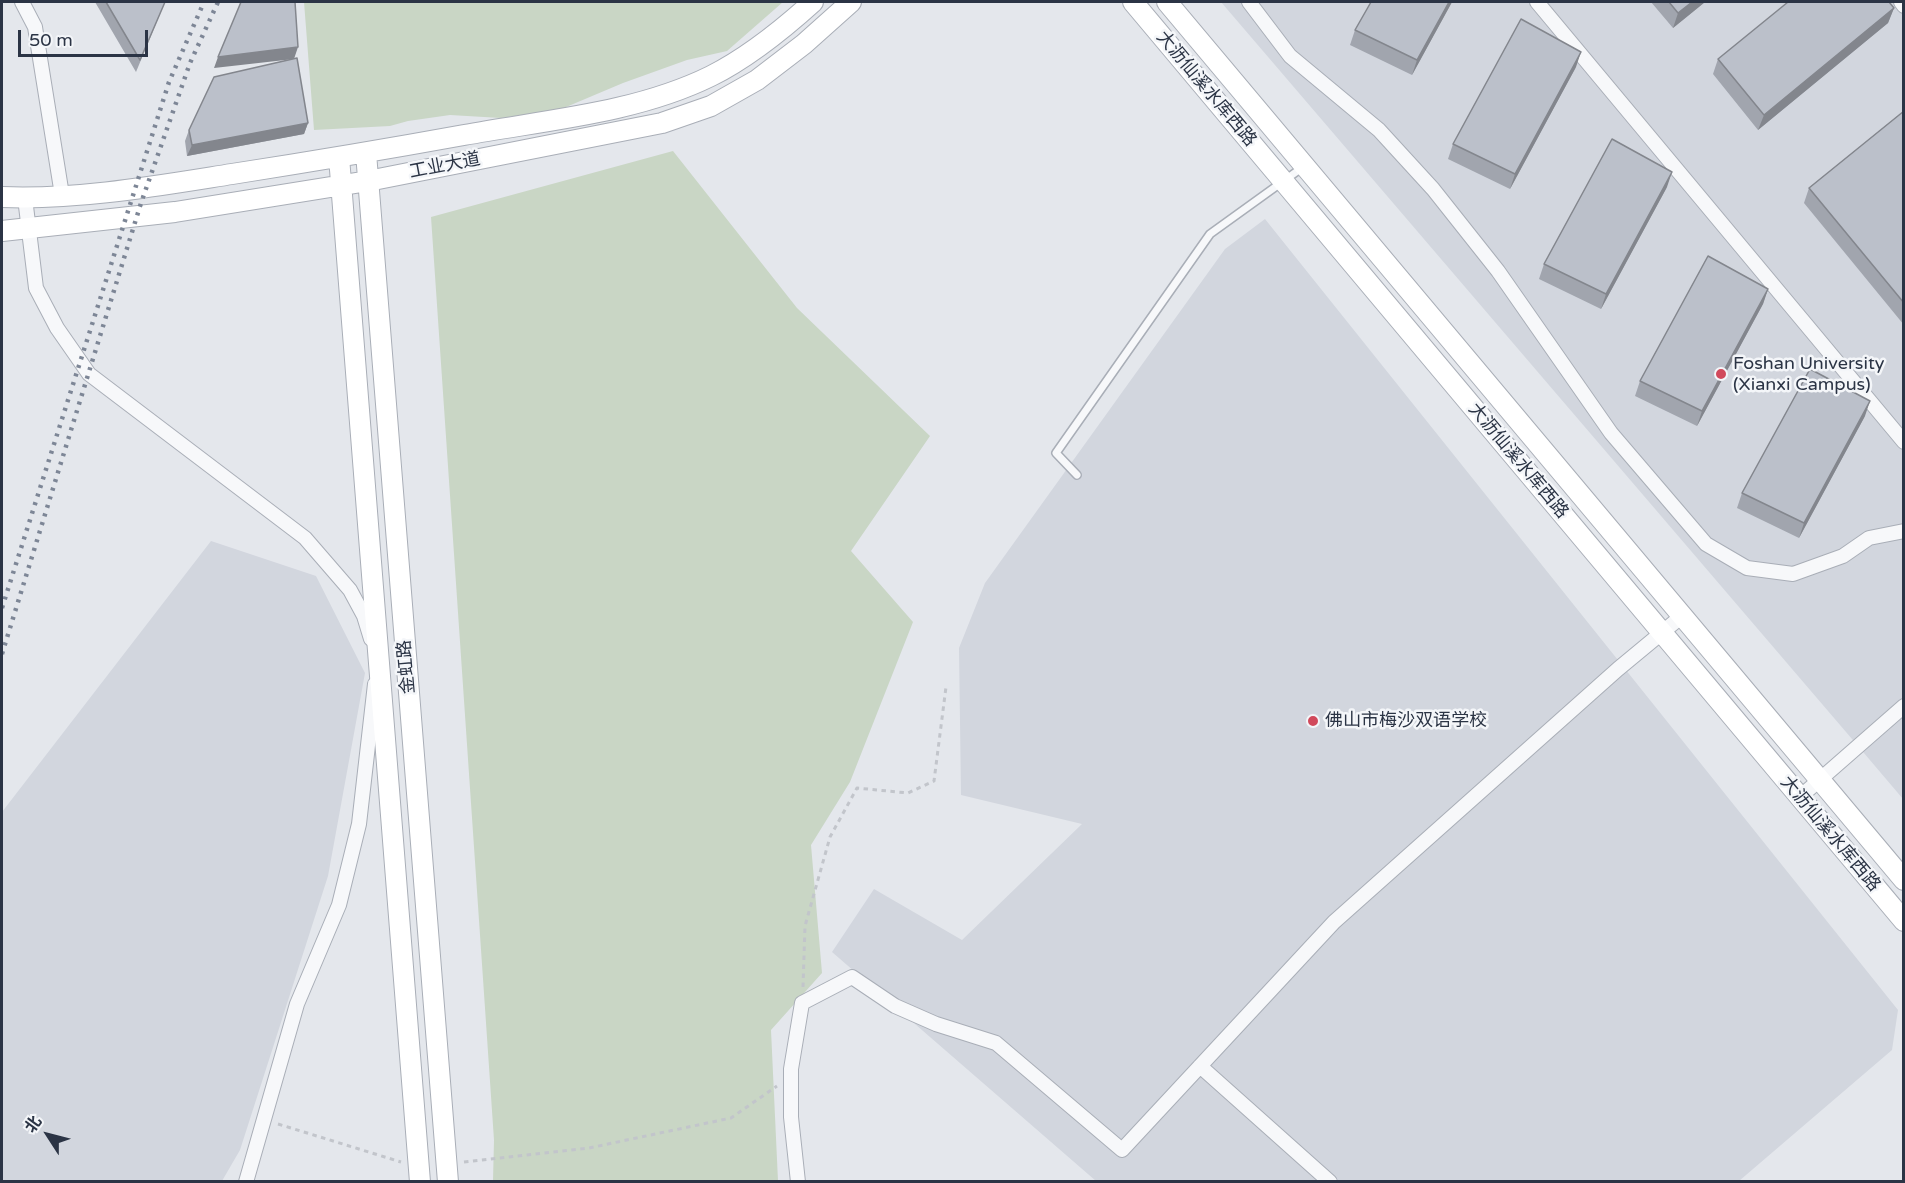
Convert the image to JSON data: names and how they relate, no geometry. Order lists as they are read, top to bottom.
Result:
{
  "streets": {
    "street": ["大沥仙溪水库西路", "工业大道", "金虹路"]
  },
  "crossings": [
    ["工业大道", "金虹路"]
  ],
  "places": ["Foshan University (Xianxi Campus)", "佛山市梅沙双语学校"],
  "scale_bar": "50 m",
  "north": "top left"
}
